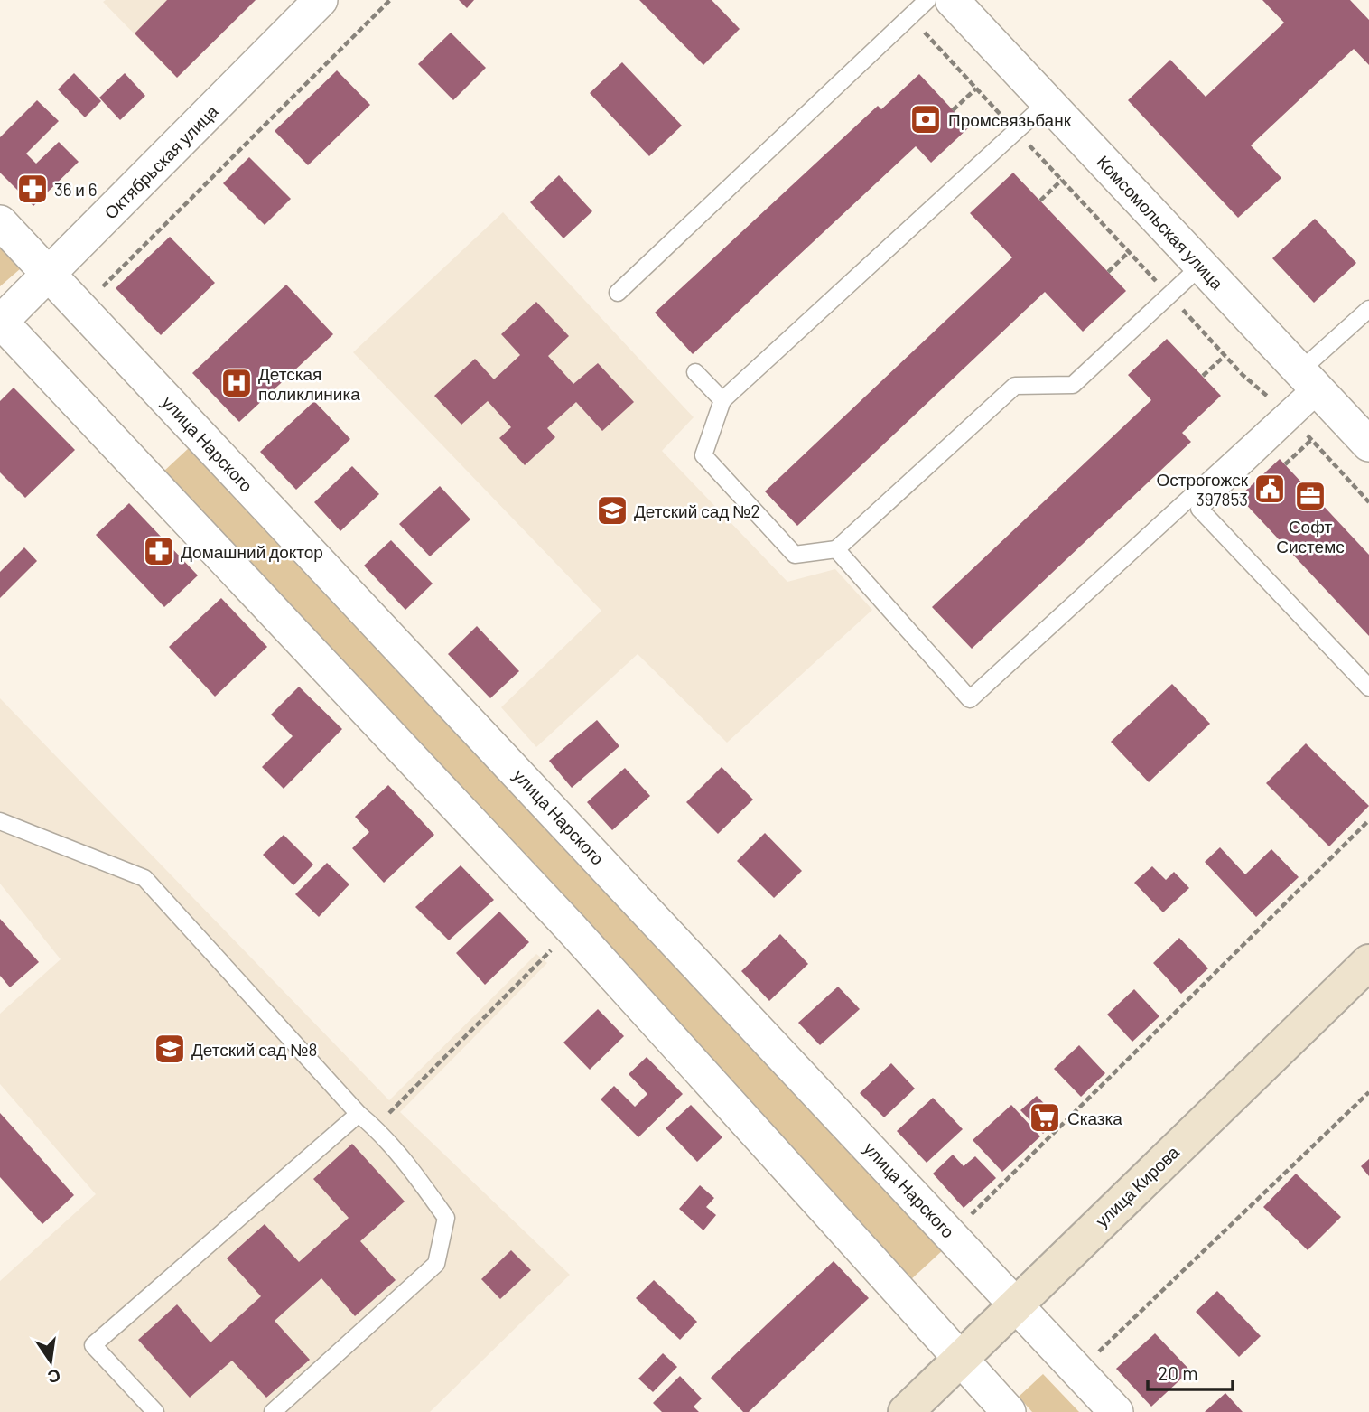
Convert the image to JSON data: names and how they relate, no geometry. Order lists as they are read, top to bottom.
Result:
{
  "streets": {
    "main road": ["улица Кирова"],
    "street": ["Октябрьская улица", "Комсомольская улица", "улица Нарского"]
  },
  "crossings": [
    ["Октябрьская улица", "улица Нарского"],
    ["улица Нарского", "улица Кирова"]
  ],
  "places": {
    "bank": ["Промсвязьбанк"],
    "pharmacy": ["36 и 6", "Домашний доктор"],
    "hospital": ["Детская поликлиника"],
    "public building": ["Острогожск 397853"],
    "office": ["Софт Системс"],
    "school or university": ["Детский сад №2", "Детский сад №8"],
    "supermarket": ["Сказка"]
  },
  "scale_bar": "20 m",
  "north": "bottom"
}
